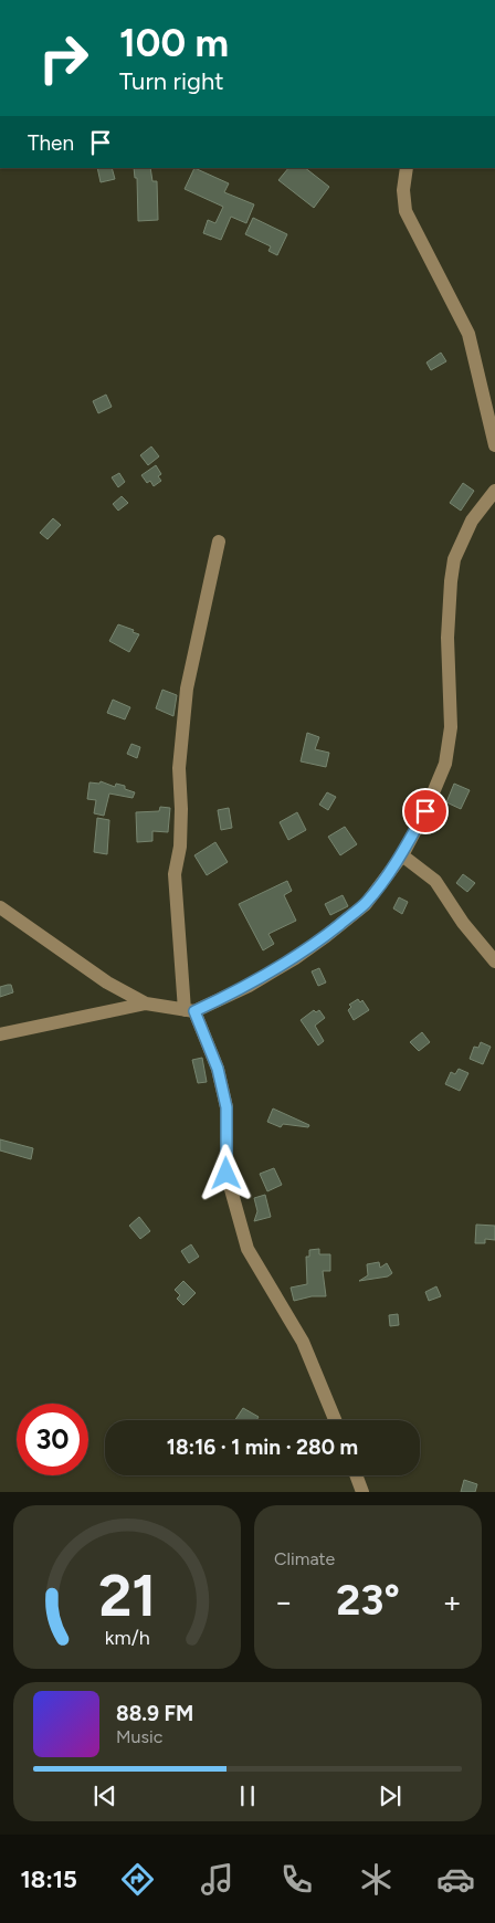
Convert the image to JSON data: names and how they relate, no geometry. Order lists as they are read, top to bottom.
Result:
{
  "page": {
    "turn": ["100 m", "Turn right"],
    "then": "Then",
    "limit": "30",
    "trip": "18:16 · 1 min · 280 m",
    "tile": "Climate",
    "heat": ["−", "23°", "+"],
    "song": ["88.9 FM", "Music"],
    "tabs": "18:15",
    "gauge": ["21", "km/h"]
  }
}
